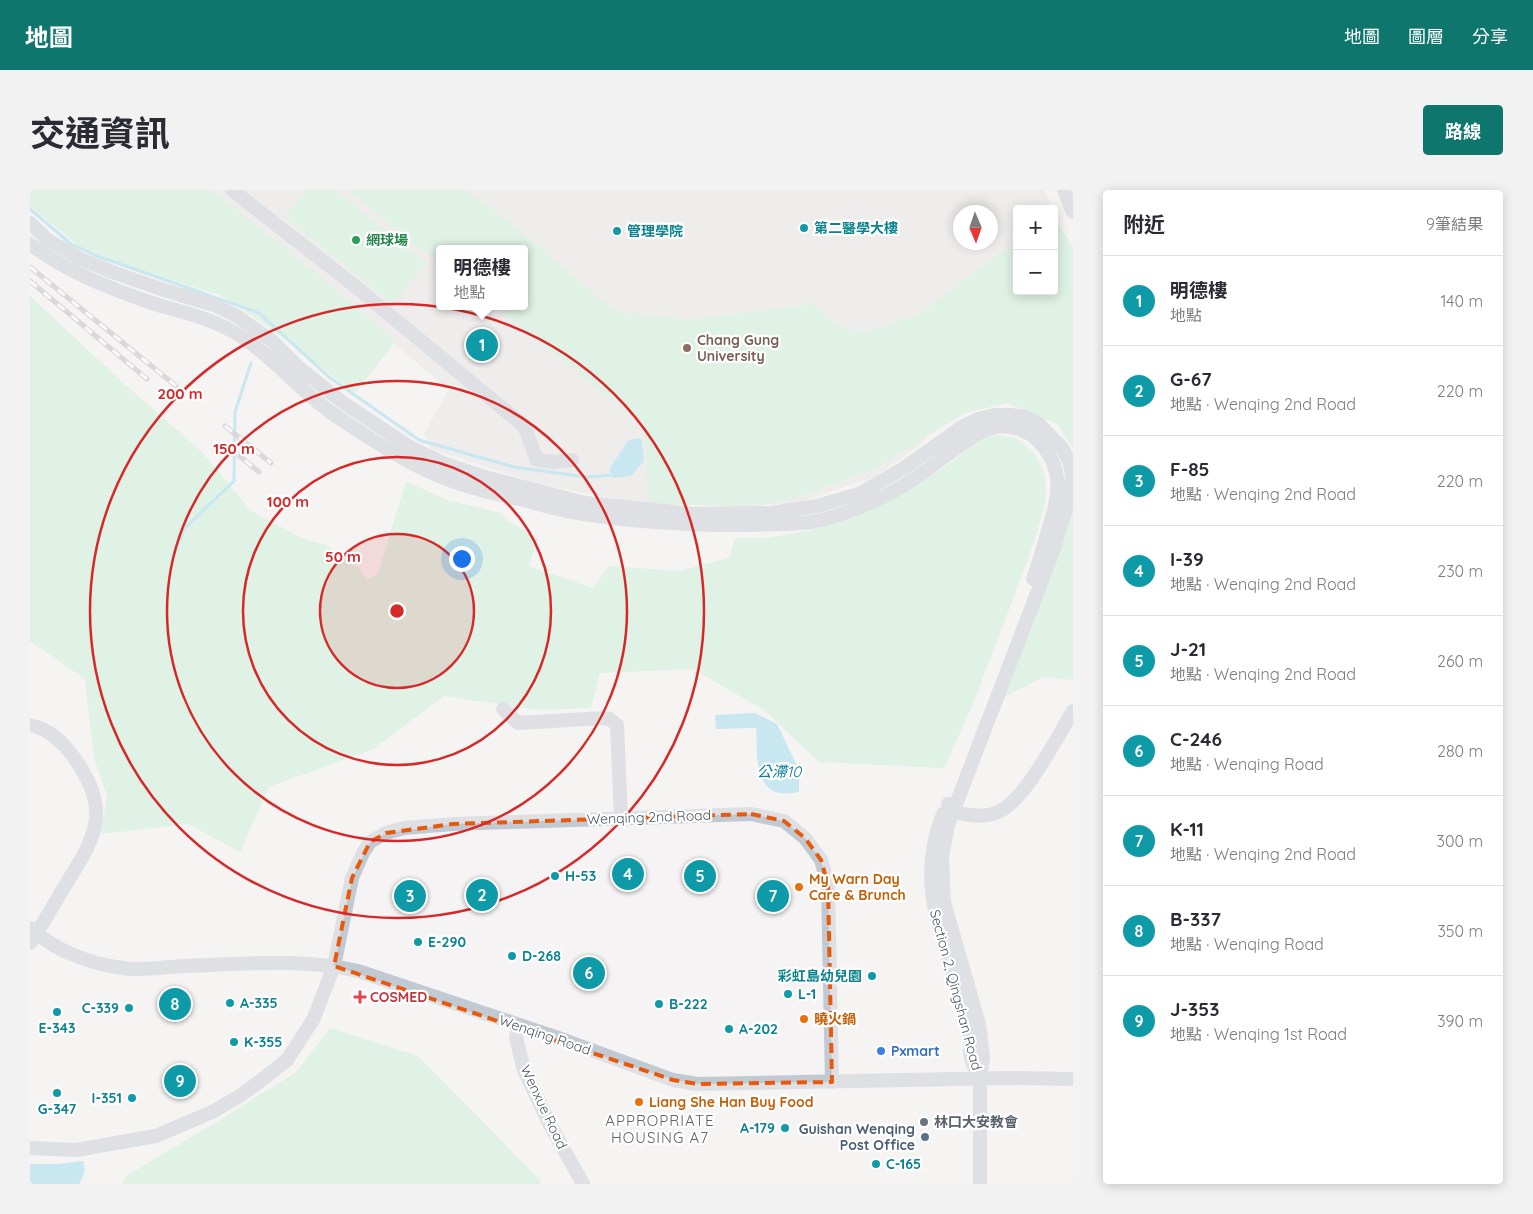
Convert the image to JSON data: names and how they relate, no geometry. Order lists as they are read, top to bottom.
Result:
{
  "streets": {
    "street": [
      "Wenqing 2nd Road",
      "Section 2, Qingshan Road",
      "Wenqing Road",
      "Wenxue Road"
    ]
  },
  "crossings": [
    ["Wenqing 2nd Road", "Wenqing Road"],
    ["Section 2, Qingshan Road", "Wenqing Road"],
    ["Wenqing Road", "Wenxue Road"]
  ],
  "districts": ["APPROPRIATE HOUSING A7"],
  "water": ["公滯10"],
  "places": {
    "other": [
      "第二醫學大樓",
      "管理學院",
      "網球場",
      "Chang Gung University",
      "H-53",
      "My Warn Day Care & Brunch",
      "E-290",
      "D-268",
      "彩虹島幼兒園",
      "L-1",
      "A-335",
      "B-222",
      "C-339",
      "E-343",
      "曉火鍋",
      "A-202",
      "K-355",
      "Pxmart",
      "G-347",
      "I-351",
      "Liang She Han Buy Food",
      "林口大安教會",
      "A-179",
      "Guishan Wenqing Post Office",
      "C-165"
    ],
    "health": ["COSMED"]
  },
  "north": "bottom",
  "page": {
    "header": "地圖",
    "nav": ["地圖", "圖層", "分享"],
    "title": "交通資訊",
    "buttons": "路線",
    "heading": ["附近", "9筆結果"],
    "map_buttons": ["+", "−"],
    "popup": ["明德樓", "地點"],
    "list": [
      {
        "mark": "1",
        "name": "明德樓",
        "note": "地點",
        "value": "140 m"
      },
      {
        "mark": "2",
        "name": "G-67",
        "note": "地點 · Wenqing 2nd Road",
        "value": "220 m"
      },
      {
        "mark": "3",
        "name": "F-85",
        "note": "地點 · Wenqing 2nd Road",
        "value": "220 m"
      },
      {
        "mark": "4",
        "name": "I-39",
        "note": "地點 · Wenqing 2nd Road",
        "value": "230 m"
      },
      {
        "mark": "5",
        "name": "J-21",
        "note": "地點 · Wenqing 2nd Road",
        "value": "260 m"
      },
      {
        "mark": "6",
        "name": "C-246",
        "note": "地點 · Wenqing Road",
        "value": "280 m"
      },
      {
        "mark": "7",
        "name": "K-11",
        "note": "地點 · Wenqing 2nd Road",
        "value": "300 m"
      },
      {
        "mark": "8",
        "name": "B-337",
        "note": "地點 · Wenqing Road",
        "value": "350 m"
      },
      {
        "mark": "9",
        "name": "J-353",
        "note": "地點 · Wenqing 1st Road",
        "value": "390 m"
      }
    ],
    "pins": [
      "1",
      "4",
      "5",
      "2",
      "3",
      "7",
      "6",
      "8",
      "9"
    ]
  },
  "rings": [
    "200 m",
    "150 m",
    "100 m",
    "50 m"
  ]
}
